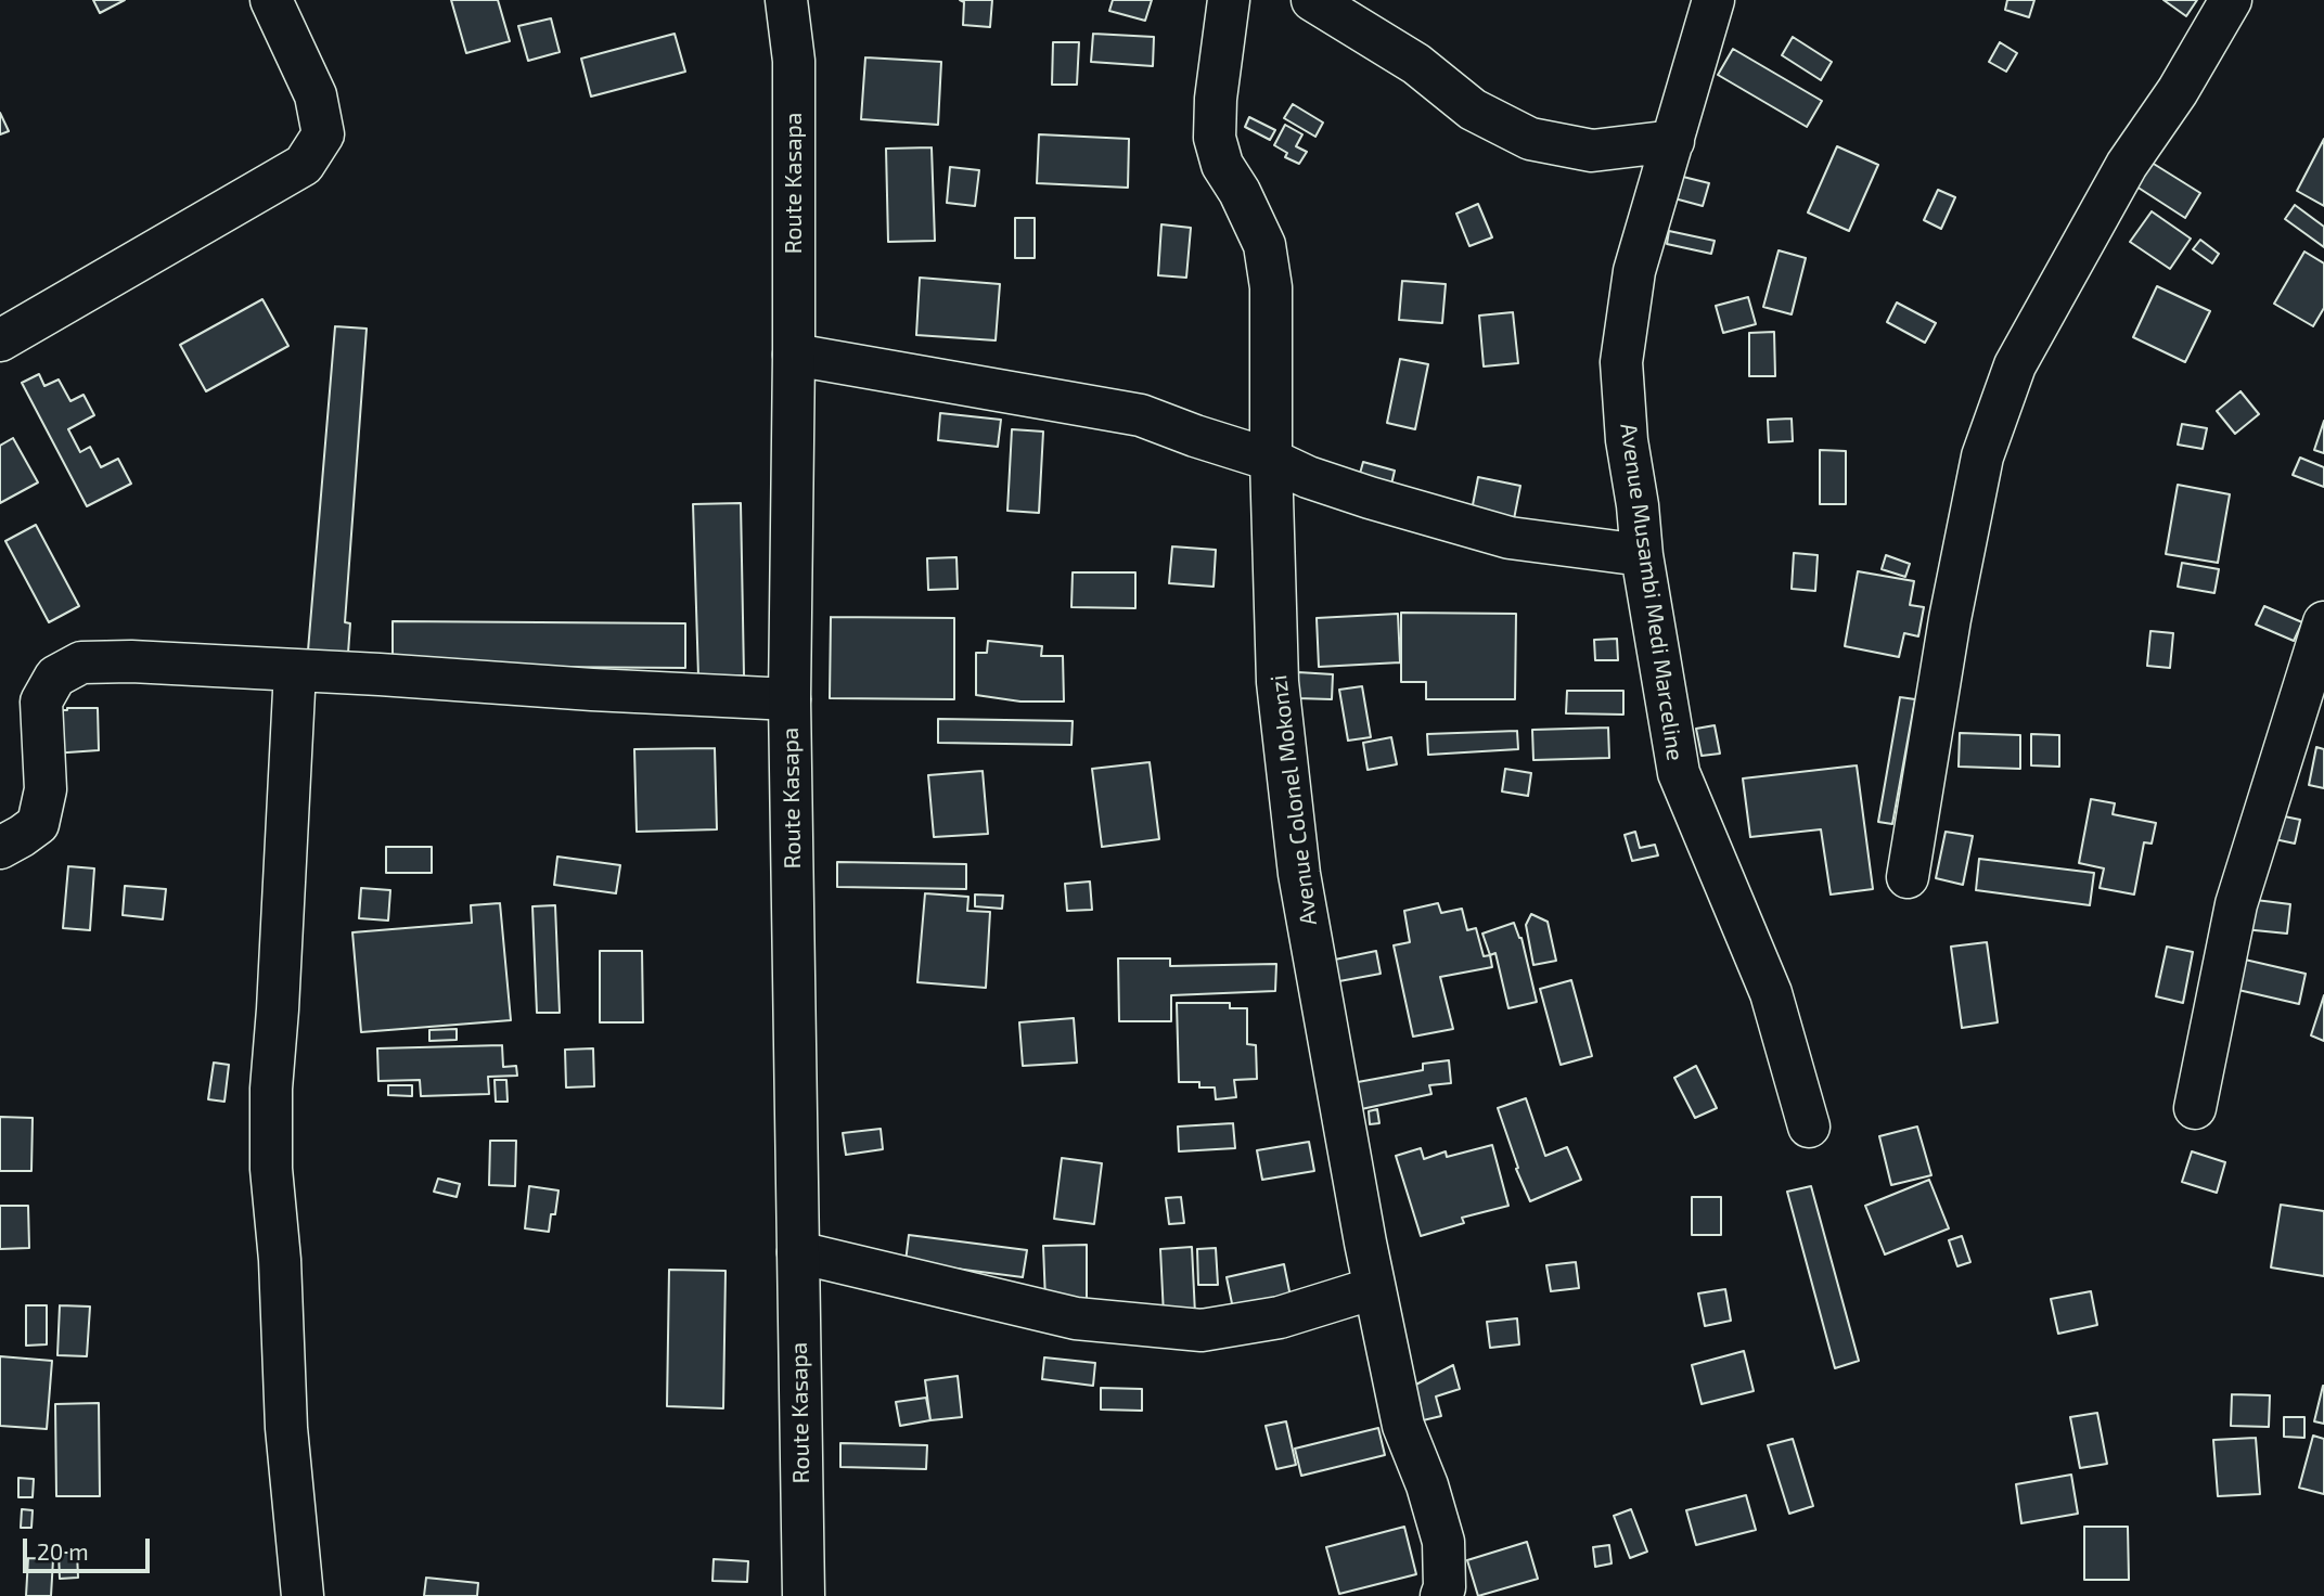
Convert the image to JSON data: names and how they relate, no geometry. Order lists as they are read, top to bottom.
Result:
{
  "streets": {
    "street": ["Route Kasapa", "Avenue Musambi Medi Marceline", "Avenue Colonel Mokonzi"]
  },
  "scale_bar": "20 m"
}
